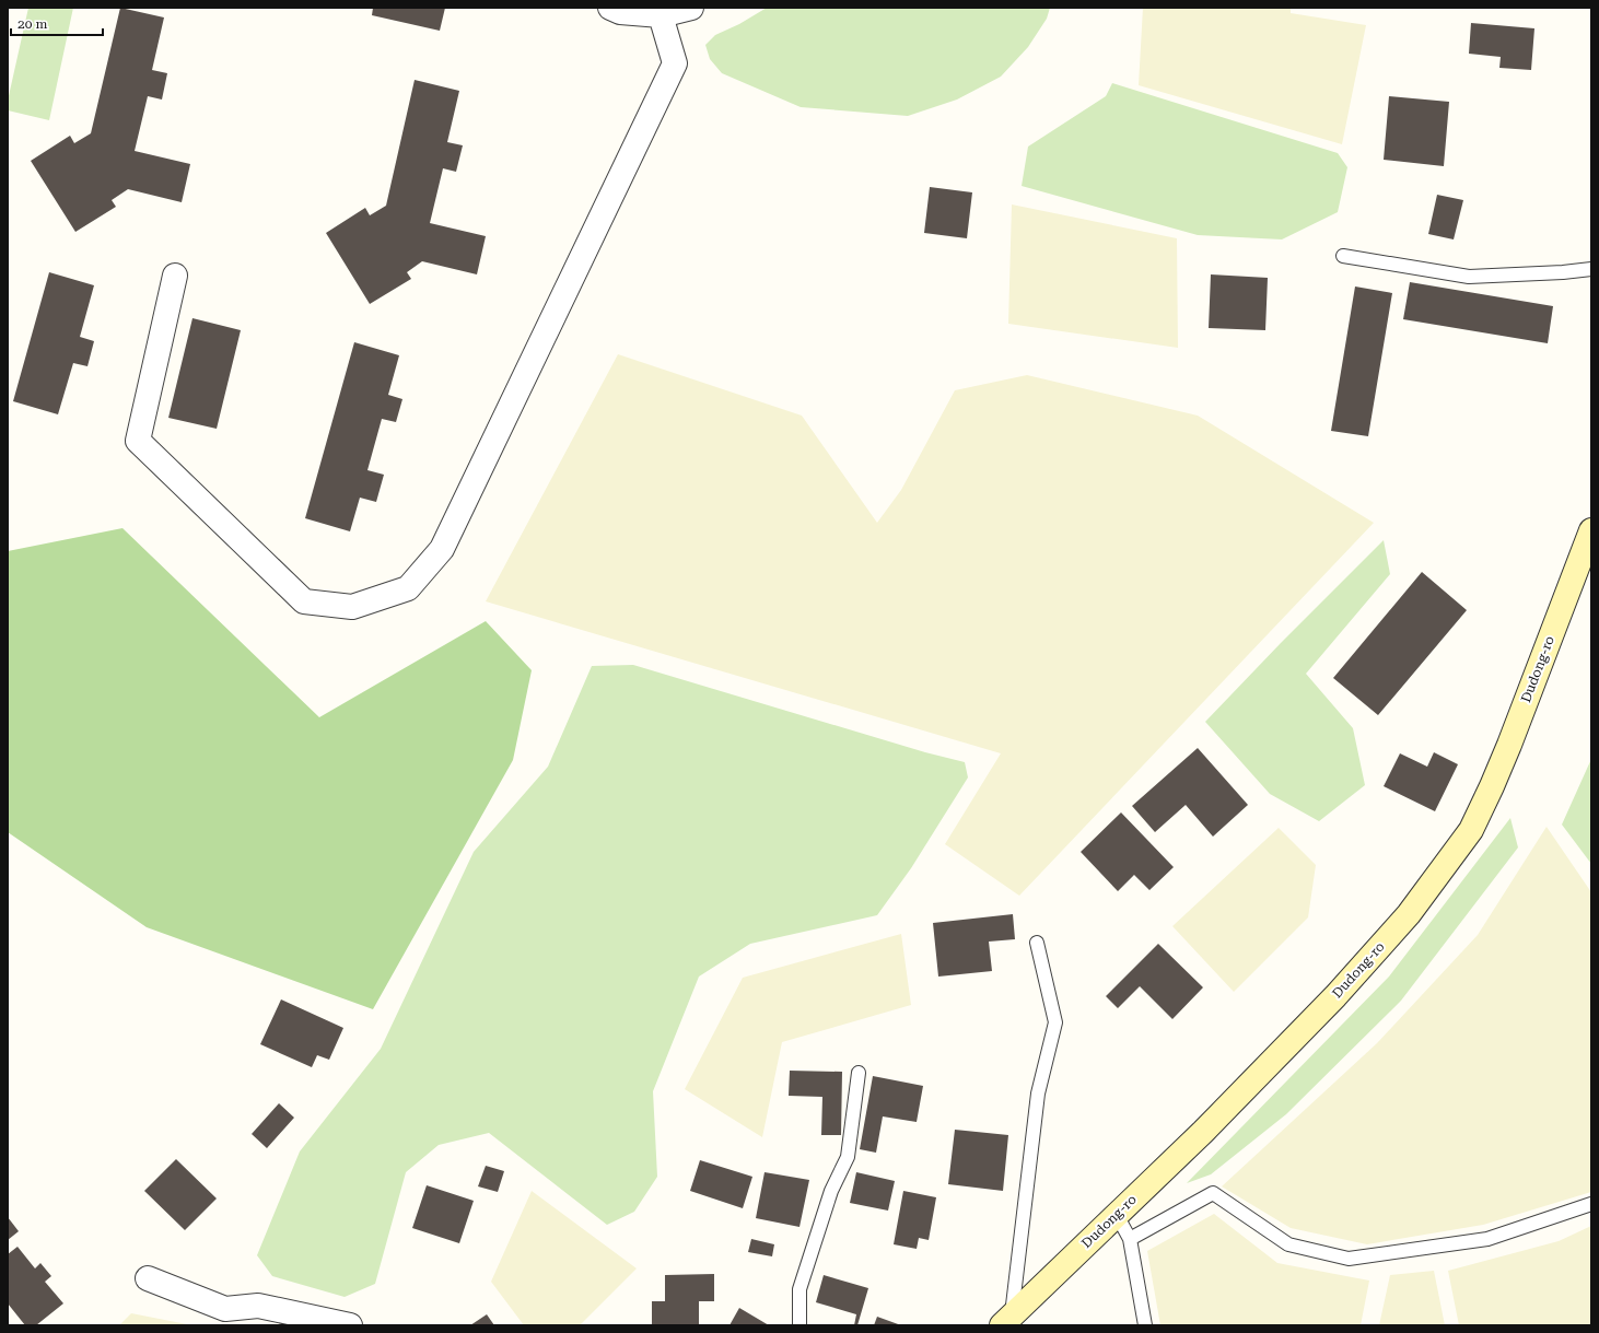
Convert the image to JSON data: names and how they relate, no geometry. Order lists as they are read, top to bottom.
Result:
{
  "streets": {
    "street": ["Dudong-ro"]
  },
  "scale_bar": "20 m"
}
